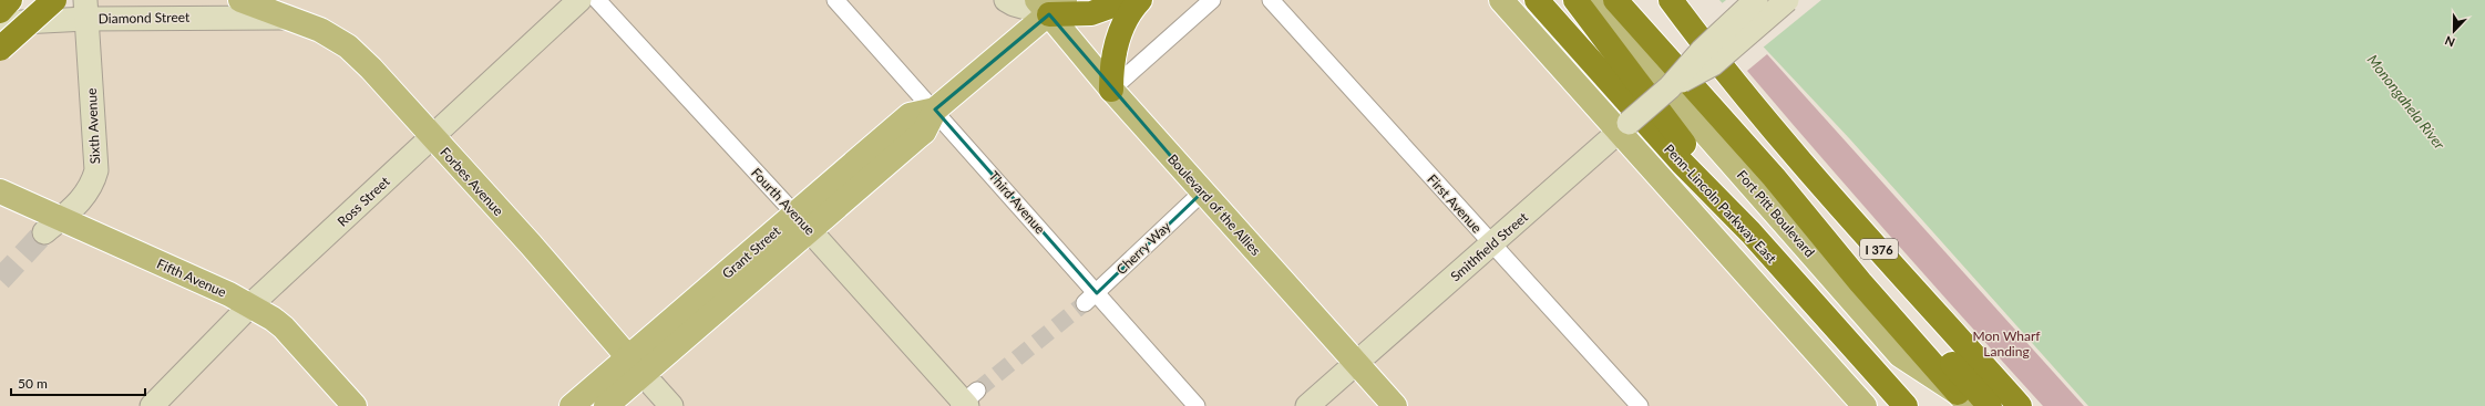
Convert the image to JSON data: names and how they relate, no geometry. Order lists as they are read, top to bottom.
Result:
{
  "streets": {
    "highway": ["Penn-Lincoln Parkway East", "I 376"],
    "main road": [
      "Diamond Street",
      "Sixth Avenue",
      "Forbes Avenue",
      "Ross Street",
      "Fourth Avenue",
      "Boulevard of the Allies",
      "Fort Pitt Boulevard",
      "Smithfield Street",
      "Grant Street",
      "Fifth Avenue"
    ],
    "street": ["Third Avenue", "First Avenue", "Cherry Way"]
  },
  "crossings": [
    ["Diamond Street", "Sixth Avenue"],
    ["Diamond Street", "Forbes Avenue"],
    ["Sixth Avenue", "Fifth Avenue"],
    ["Forbes Avenue", "Ross Street"],
    ["Forbes Avenue", "Grant Street"],
    ["Ross Street", "Fifth Avenue"],
    ["Fourth Avenue", "Grant Street"],
    ["Third Avenue", "Cherry Way"],
    ["Third Avenue", "Grant Street"],
    ["First Avenue", "Smithfield Street"],
    ["Boulevard of the Allies", "Smithfield Street"],
    ["Boulevard of the Allies", "Cherry Way"],
    ["Boulevard of the Allies", "Grant Street"],
    ["Fort Pitt Boulevard", "Smithfield Street"]
  ],
  "water": ["Monongahela River"],
  "parks": ["Mon Wharf Landing"],
  "scale_bar": "50 m",
  "north": "bottom"
}
